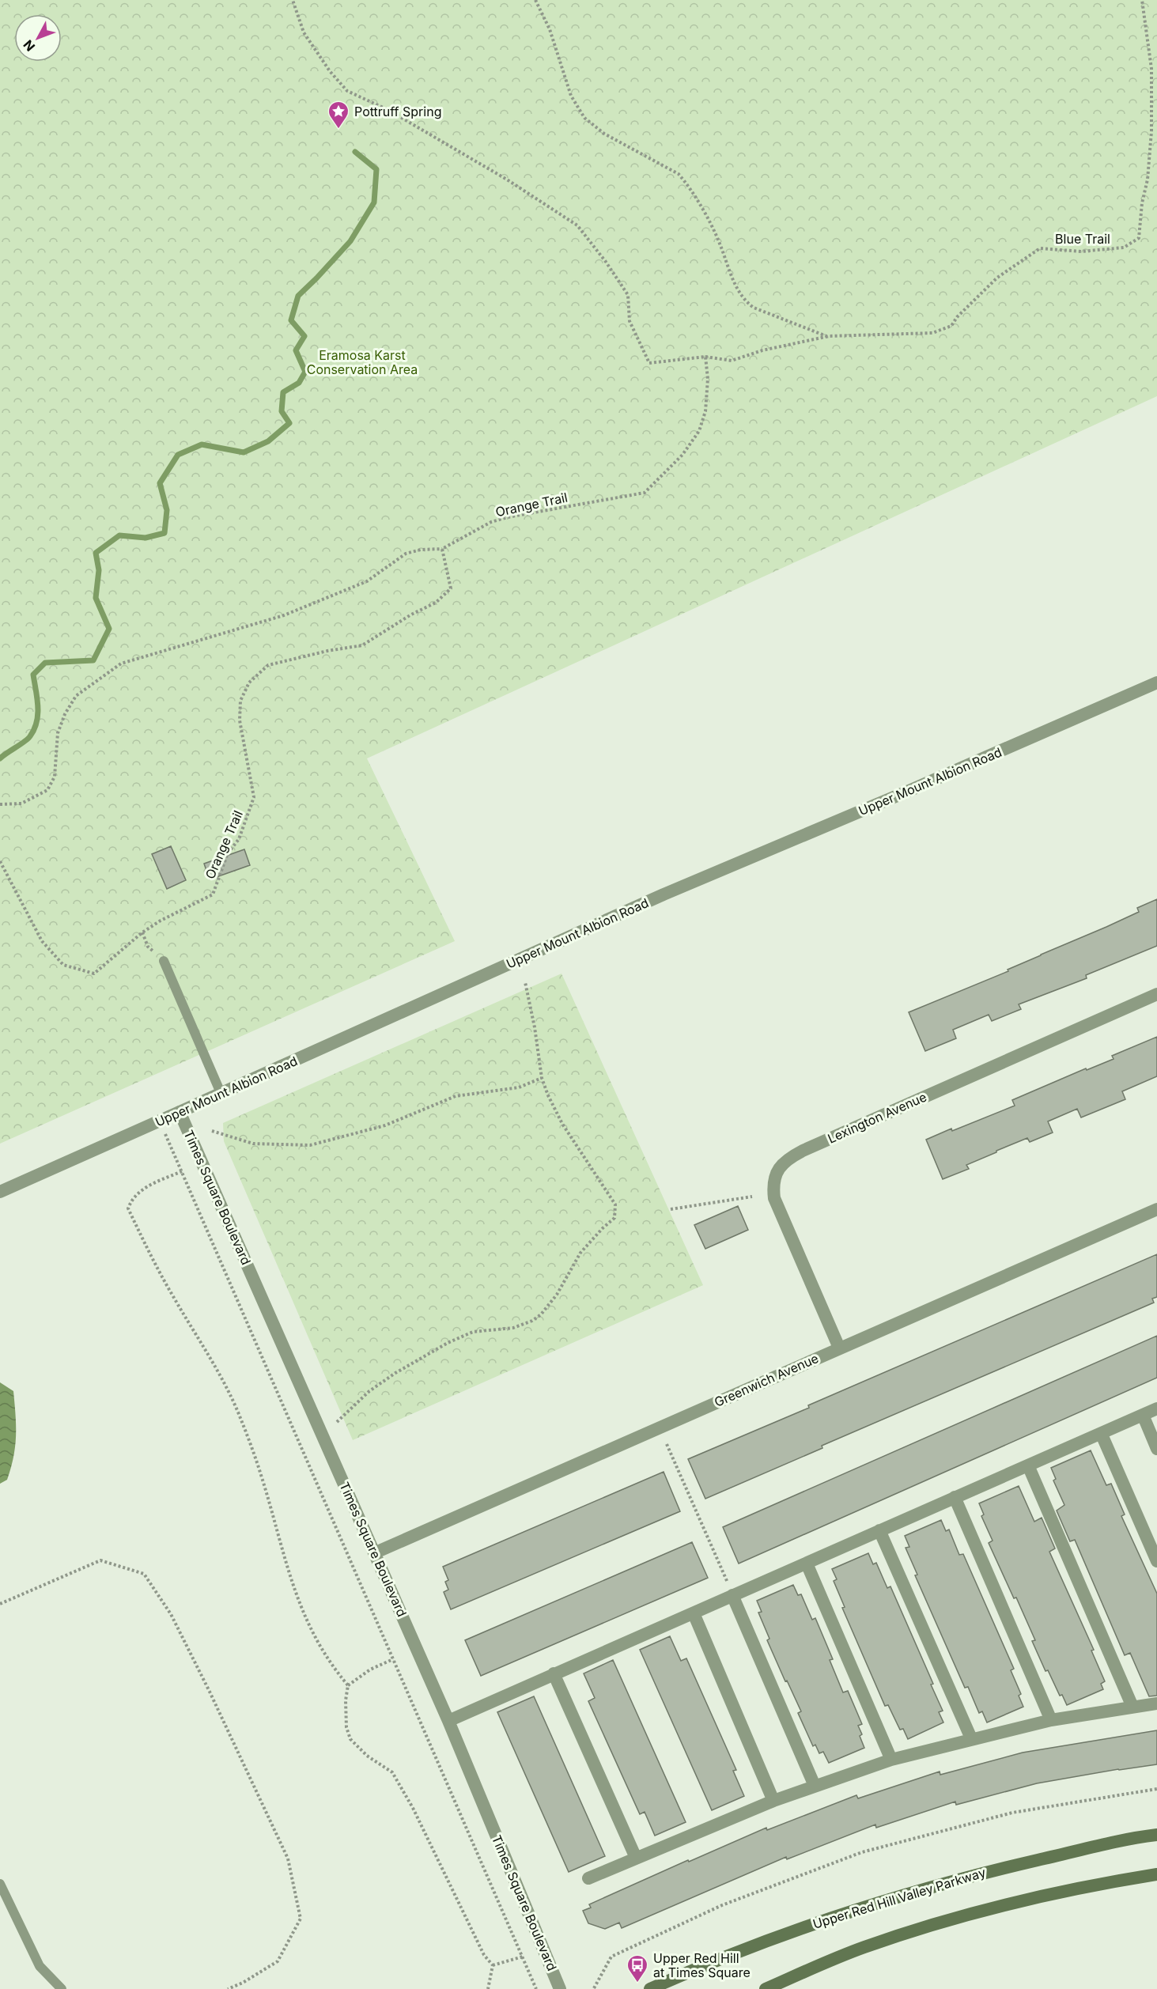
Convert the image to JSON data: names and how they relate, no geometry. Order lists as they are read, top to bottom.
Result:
{
  "streets": {
    "main road": ["Upper Red Hill Valley Parkway"],
    "street": [
      "Upper Mount Albion Road",
      "Lexington Avenue",
      "Times Square Boulevard",
      "Greenwich Avenue"
    ],
    "path": ["Blue Trail", "Orange Trail"]
  },
  "crossings": [
    ["Blue Trail", "Orange Trail"],
    ["Upper Mount Albion Road", "Times Square Boulevard"],
    ["Lexington Avenue", "Greenwich Avenue"],
    ["Times Square Boulevard", "Greenwich Avenue"]
  ],
  "parks": ["Eramosa Karst Conservation Area"],
  "places": {
    "place": ["Pottruff Spring"],
    "bus stop": ["Upper Red Hill at Times Square"]
  },
  "north": "bottom left"
}
